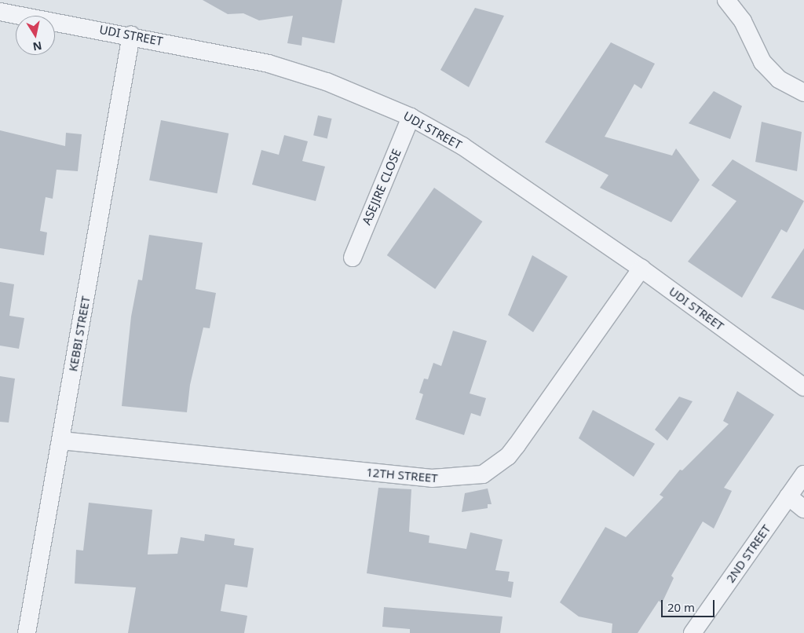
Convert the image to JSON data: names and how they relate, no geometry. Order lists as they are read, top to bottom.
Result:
{
  "streets": {
    "street": [
      "UDI STREET",
      "ASEJIRE CLOSE",
      "KEBBI STREET",
      "12TH STREET",
      "2ND STREET"
    ]
  },
  "crossings": [
    ["UDI STREET", "ASEJIRE CLOSE"],
    ["UDI STREET", "KEBBI STREET"],
    ["UDI STREET", "12TH STREET"],
    ["KEBBI STREET", "12TH STREET"]
  ],
  "scale_bar": "20 m",
  "north": "bottom"
}
